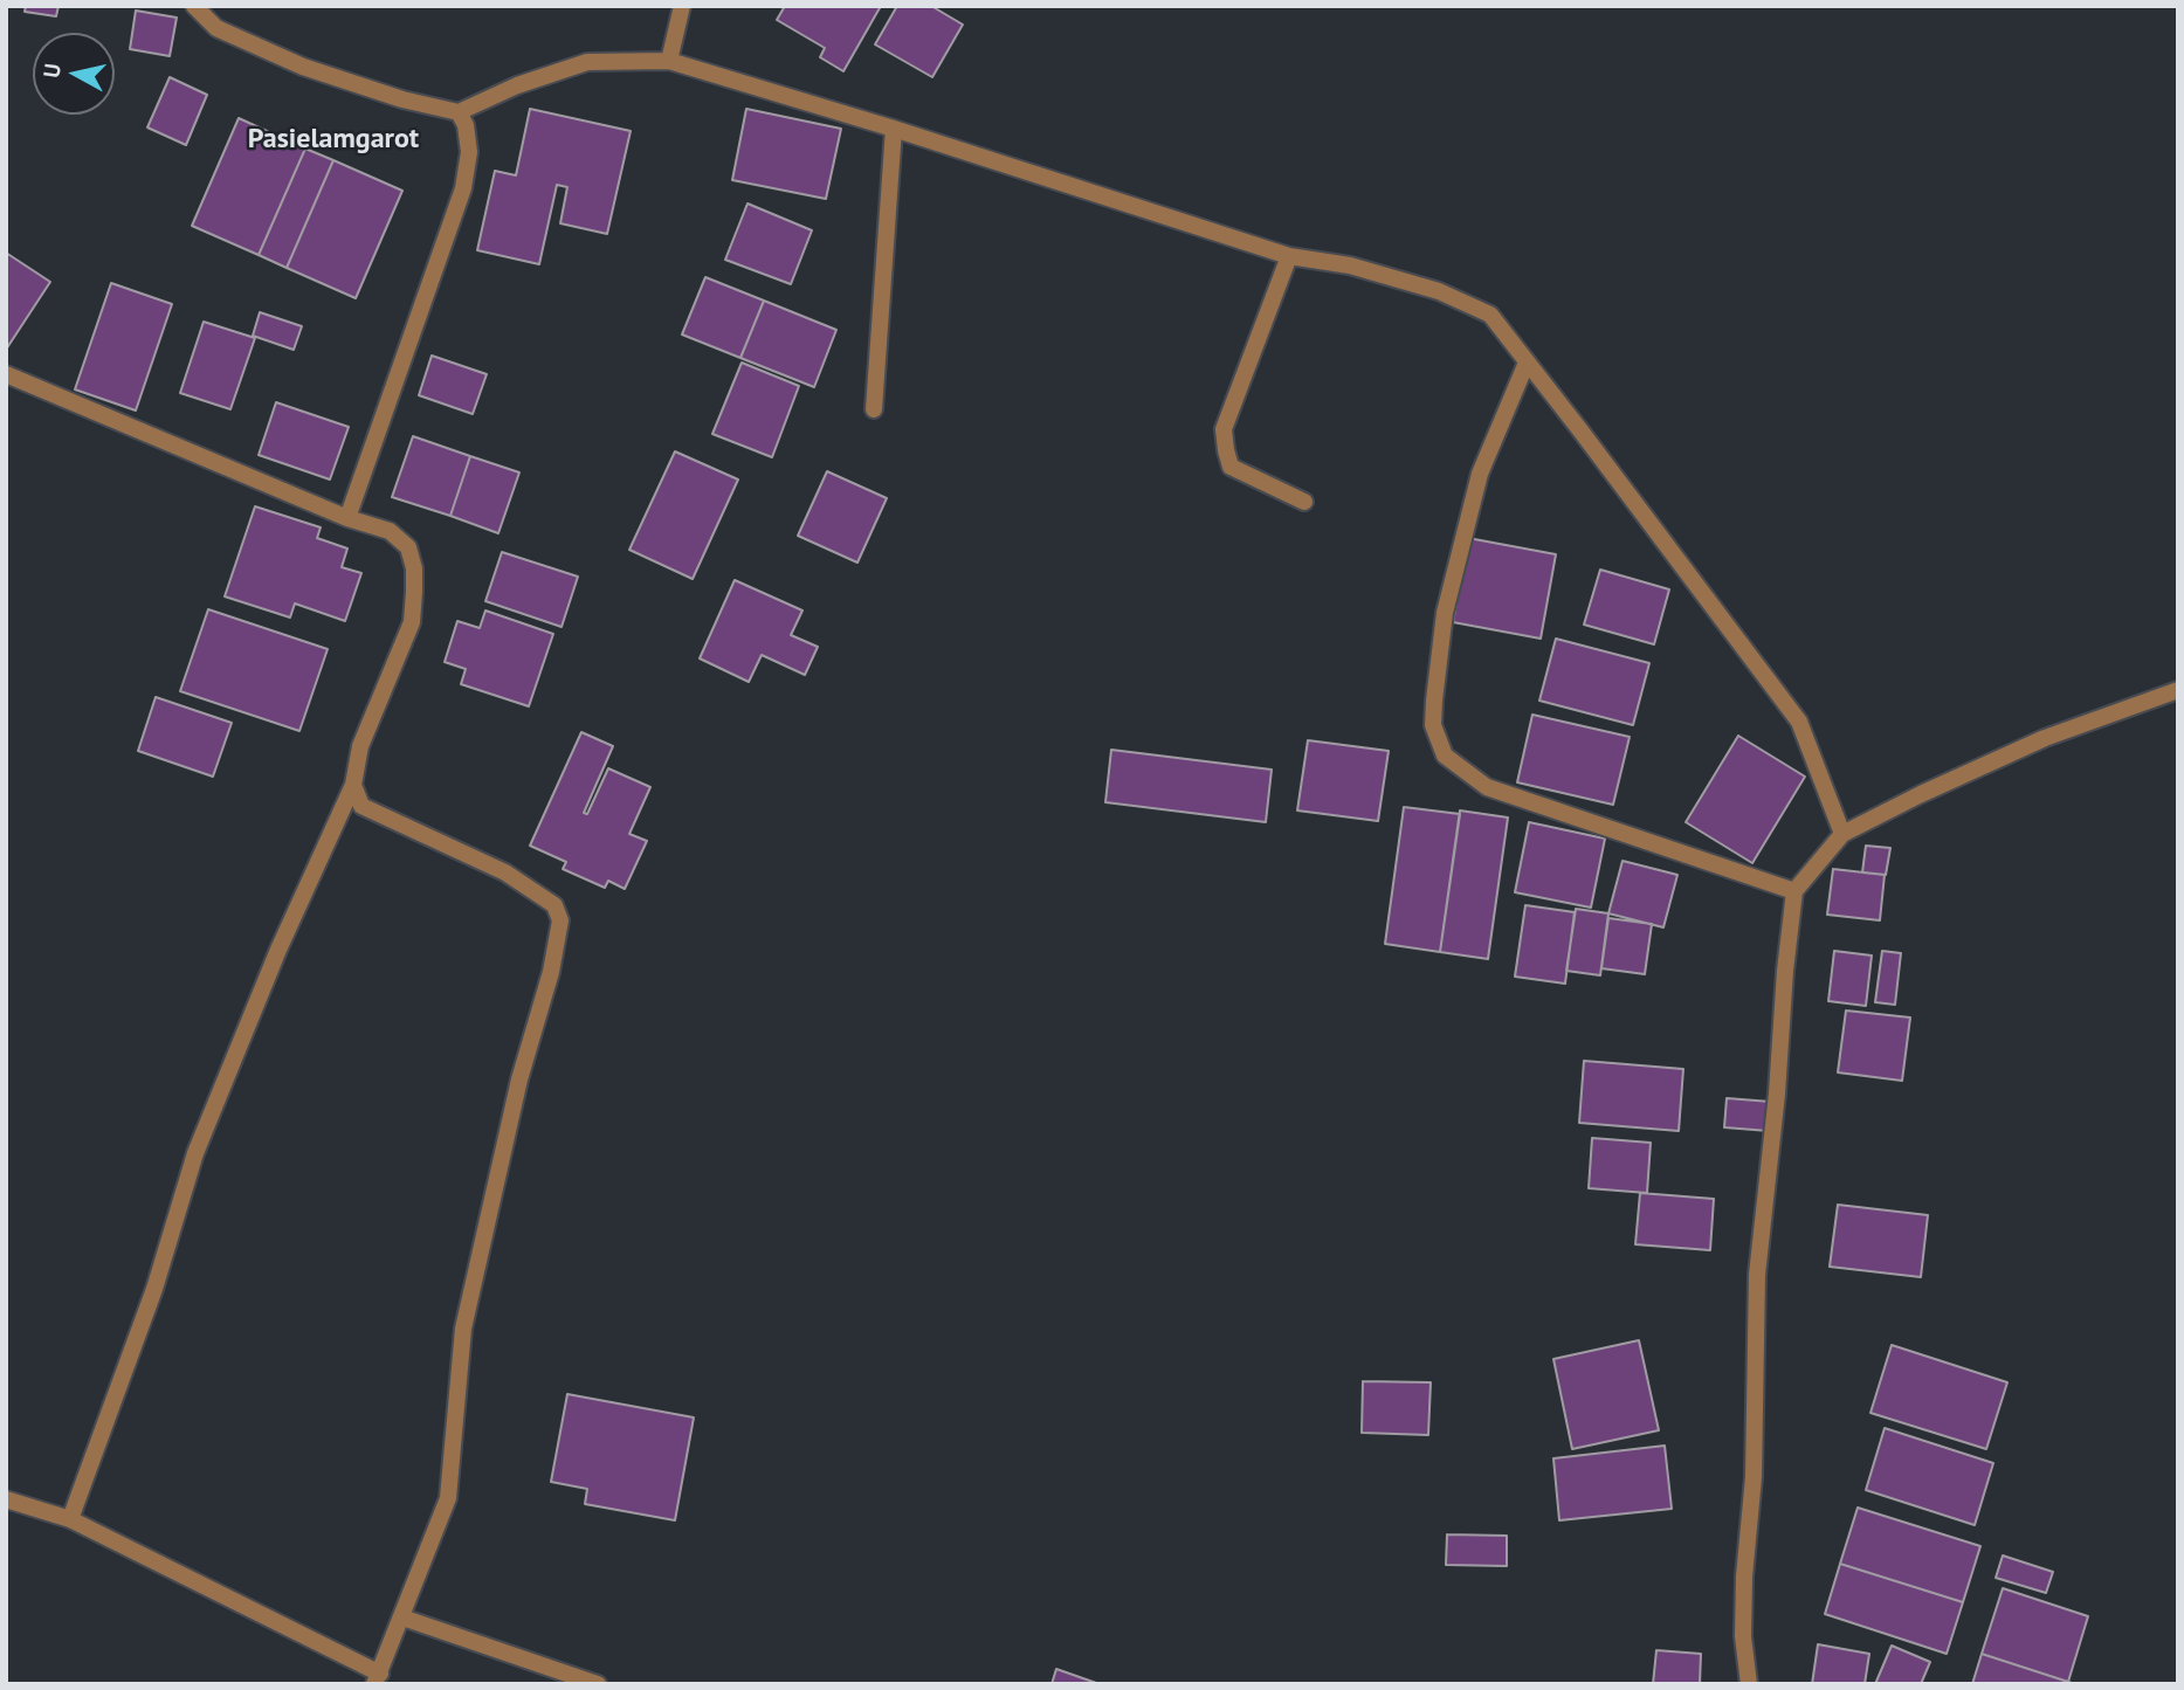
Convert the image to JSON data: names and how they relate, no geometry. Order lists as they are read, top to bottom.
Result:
{
  "districts": ["Pasielamgarot"],
  "north": "left"
}
